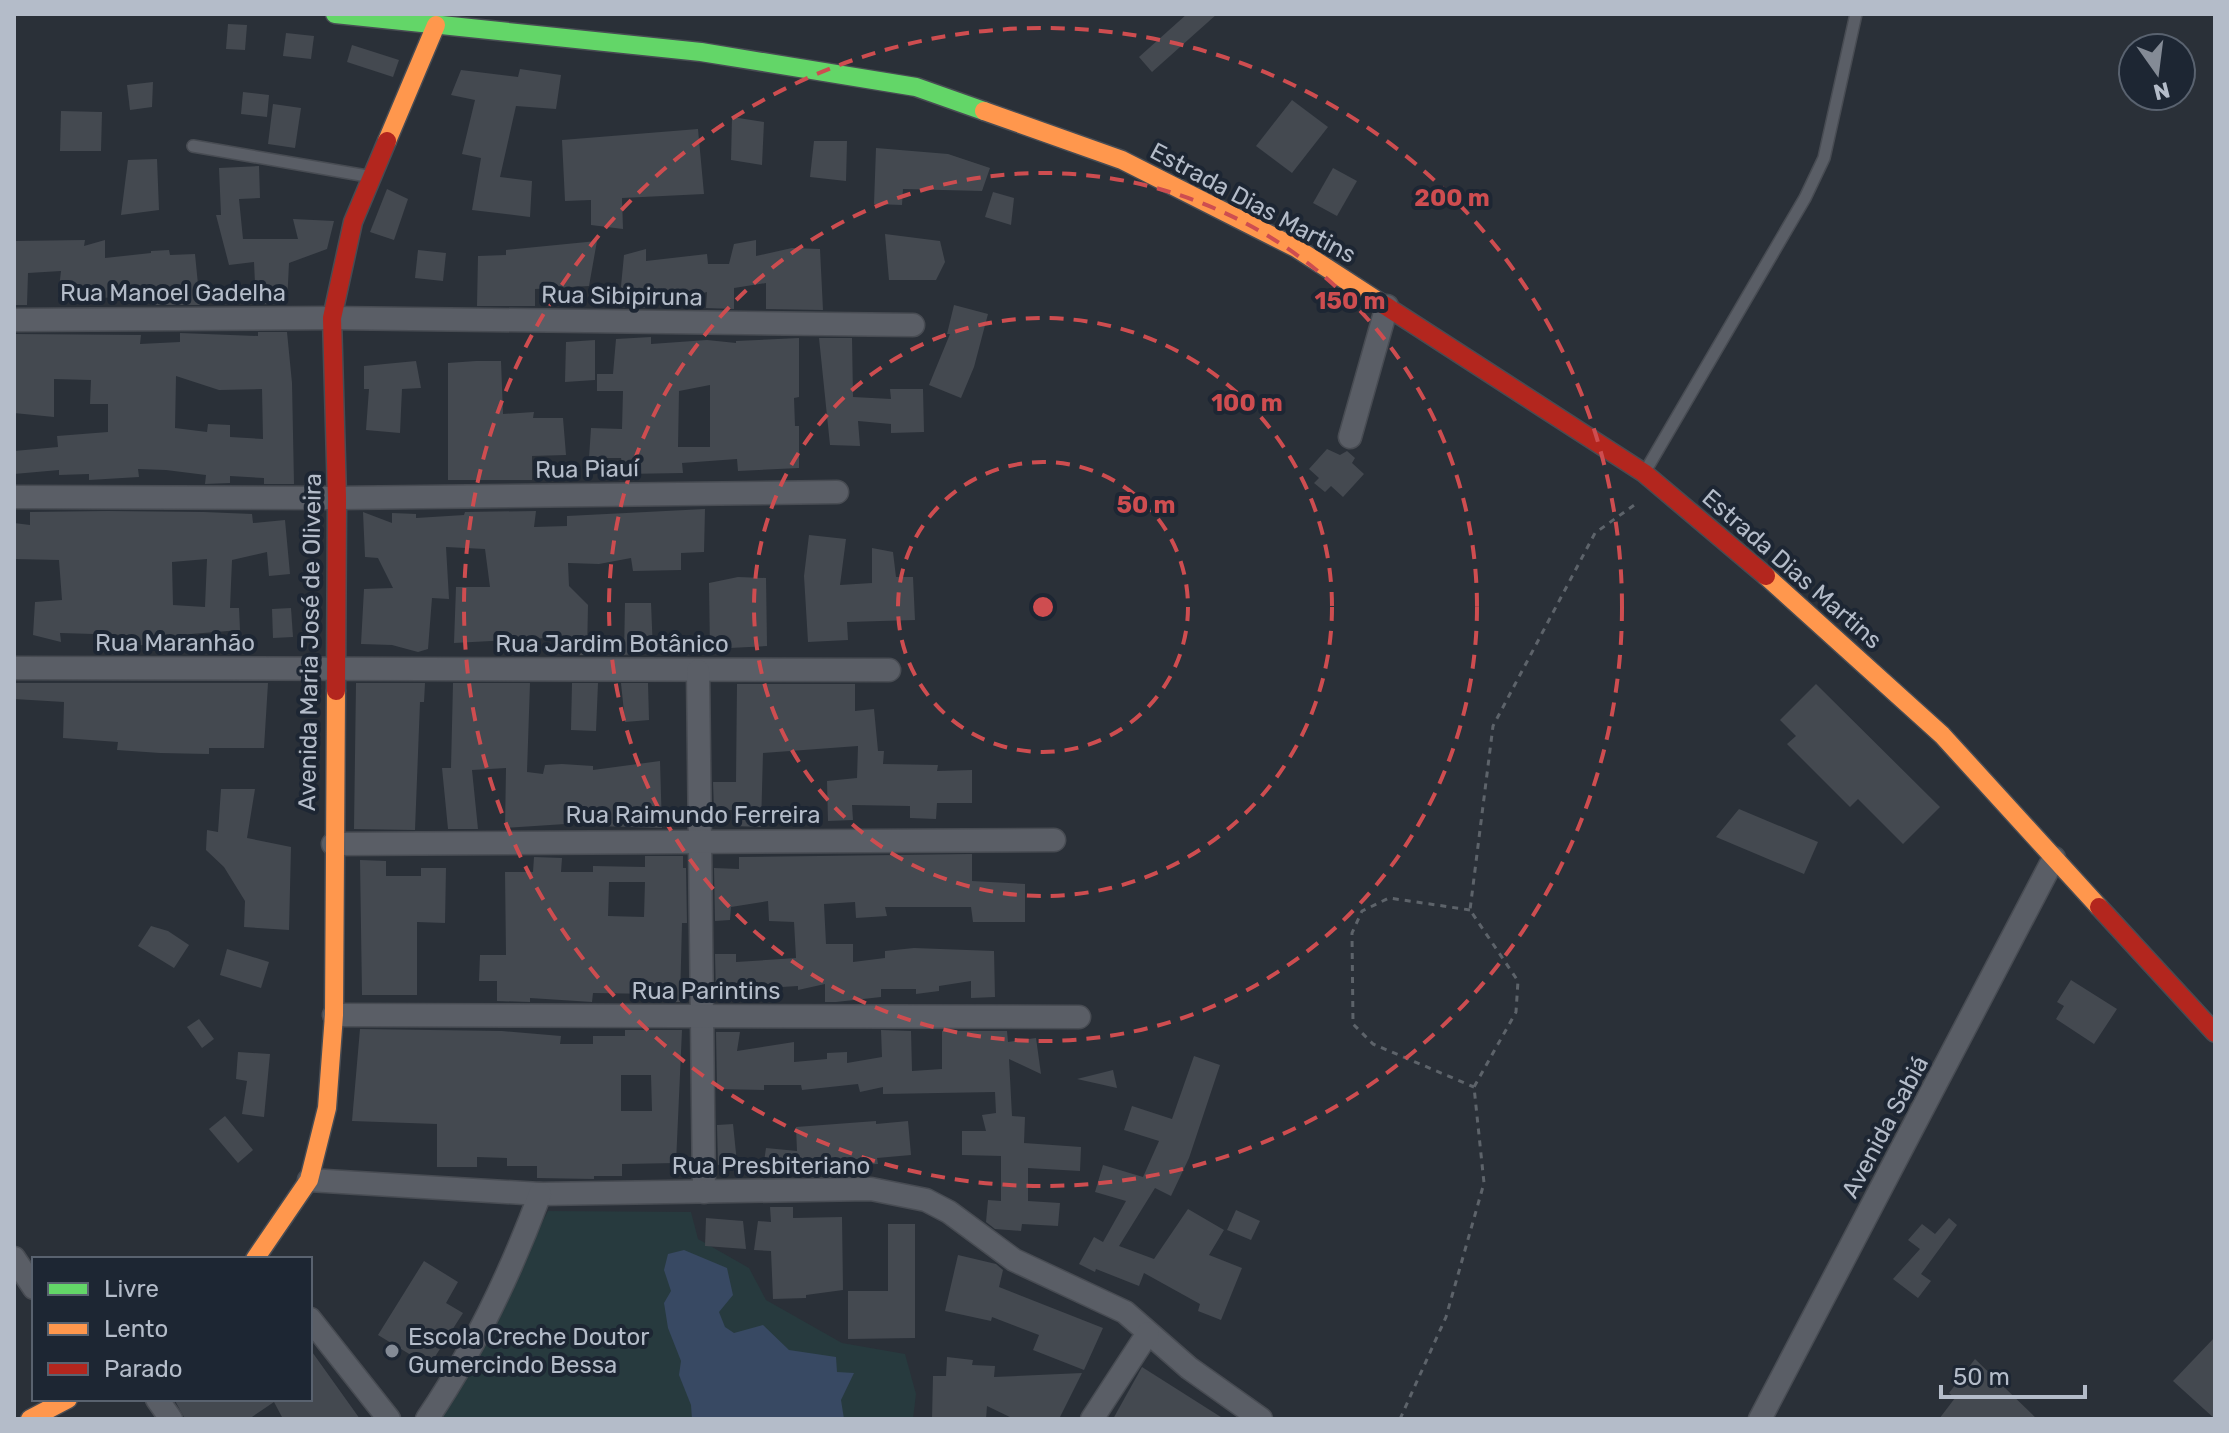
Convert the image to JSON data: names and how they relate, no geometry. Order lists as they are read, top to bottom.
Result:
{
  "streets": {
    "street": [
      "Estrada Dias Martins",
      "Rua Manoel Gadelha",
      "Rua Sibipiruna",
      "Rua Piauí",
      "Avenida Maria José de Oliveira",
      "Rua Maranhão",
      "Rua Jardim Botânico",
      "Rua Raimundo Ferreira",
      "Rua Parintins",
      "Avenida Sabiá",
      "Rua Presbiteriano"
    ]
  },
  "crossings": [
    ["Estrada Dias Martins", "Avenida Maria José de Oliveira"],
    ["Estrada Dias Martins", "Avenida Sabiá"],
    ["Rua Manoel Gadelha", "Rua Sibipiruna"],
    ["Rua Manoel Gadelha", "Avenida Maria José de Oliveira"],
    ["Rua Sibipiruna", "Avenida Maria José de Oliveira"],
    ["Rua Piauí", "Avenida Maria José de Oliveira"],
    ["Avenida Maria José de Oliveira", "Rua Maranhão"],
    ["Avenida Maria José de Oliveira", "Rua Jardim Botânico"],
    ["Avenida Maria José de Oliveira", "Rua Raimundo Ferreira"],
    ["Avenida Maria José de Oliveira", "Rua Parintins"],
    ["Avenida Maria José de Oliveira", "Rua Presbiteriano"],
    ["Rua Maranhão", "Rua Jardim Botânico"]
  ],
  "places": ["Escola Creche Doutor Gumercindo Bessa"],
  "legend": ["Livre", "Lento", "Parado"],
  "scale_bar": "50 m",
  "north": "bottom",
  "rings": [
    "200 m",
    "150 m",
    "100 m",
    "50 m"
  ]
}
